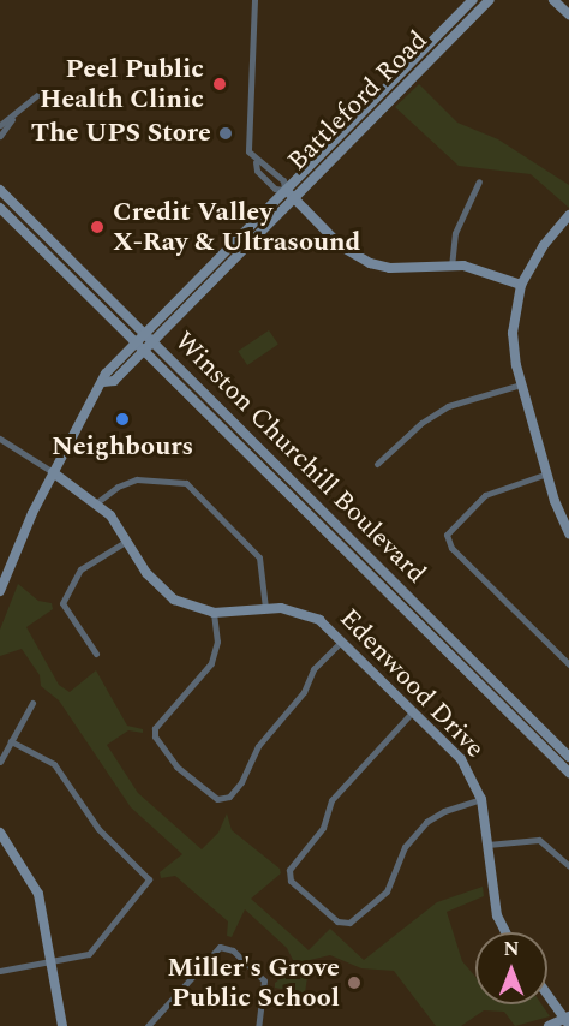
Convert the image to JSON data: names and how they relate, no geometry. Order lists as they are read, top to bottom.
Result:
{
  "streets": {
    "street": ["Battleford Road", "Winston Churchill Boulevard", "Edenwood Drive"]
  },
  "crossings": [
    ["Battleford Road", "Winston Churchill Boulevard"],
    ["Battleford Road", "Edenwood Drive"]
  ],
  "places": [
    "Peel Public Health Clinic",
    "The UPS Store",
    "Credit Valley X-Ray & Ultrasound",
    "Neighbours",
    "Miller's Grove Public School"
  ],
  "north": "top"
}
